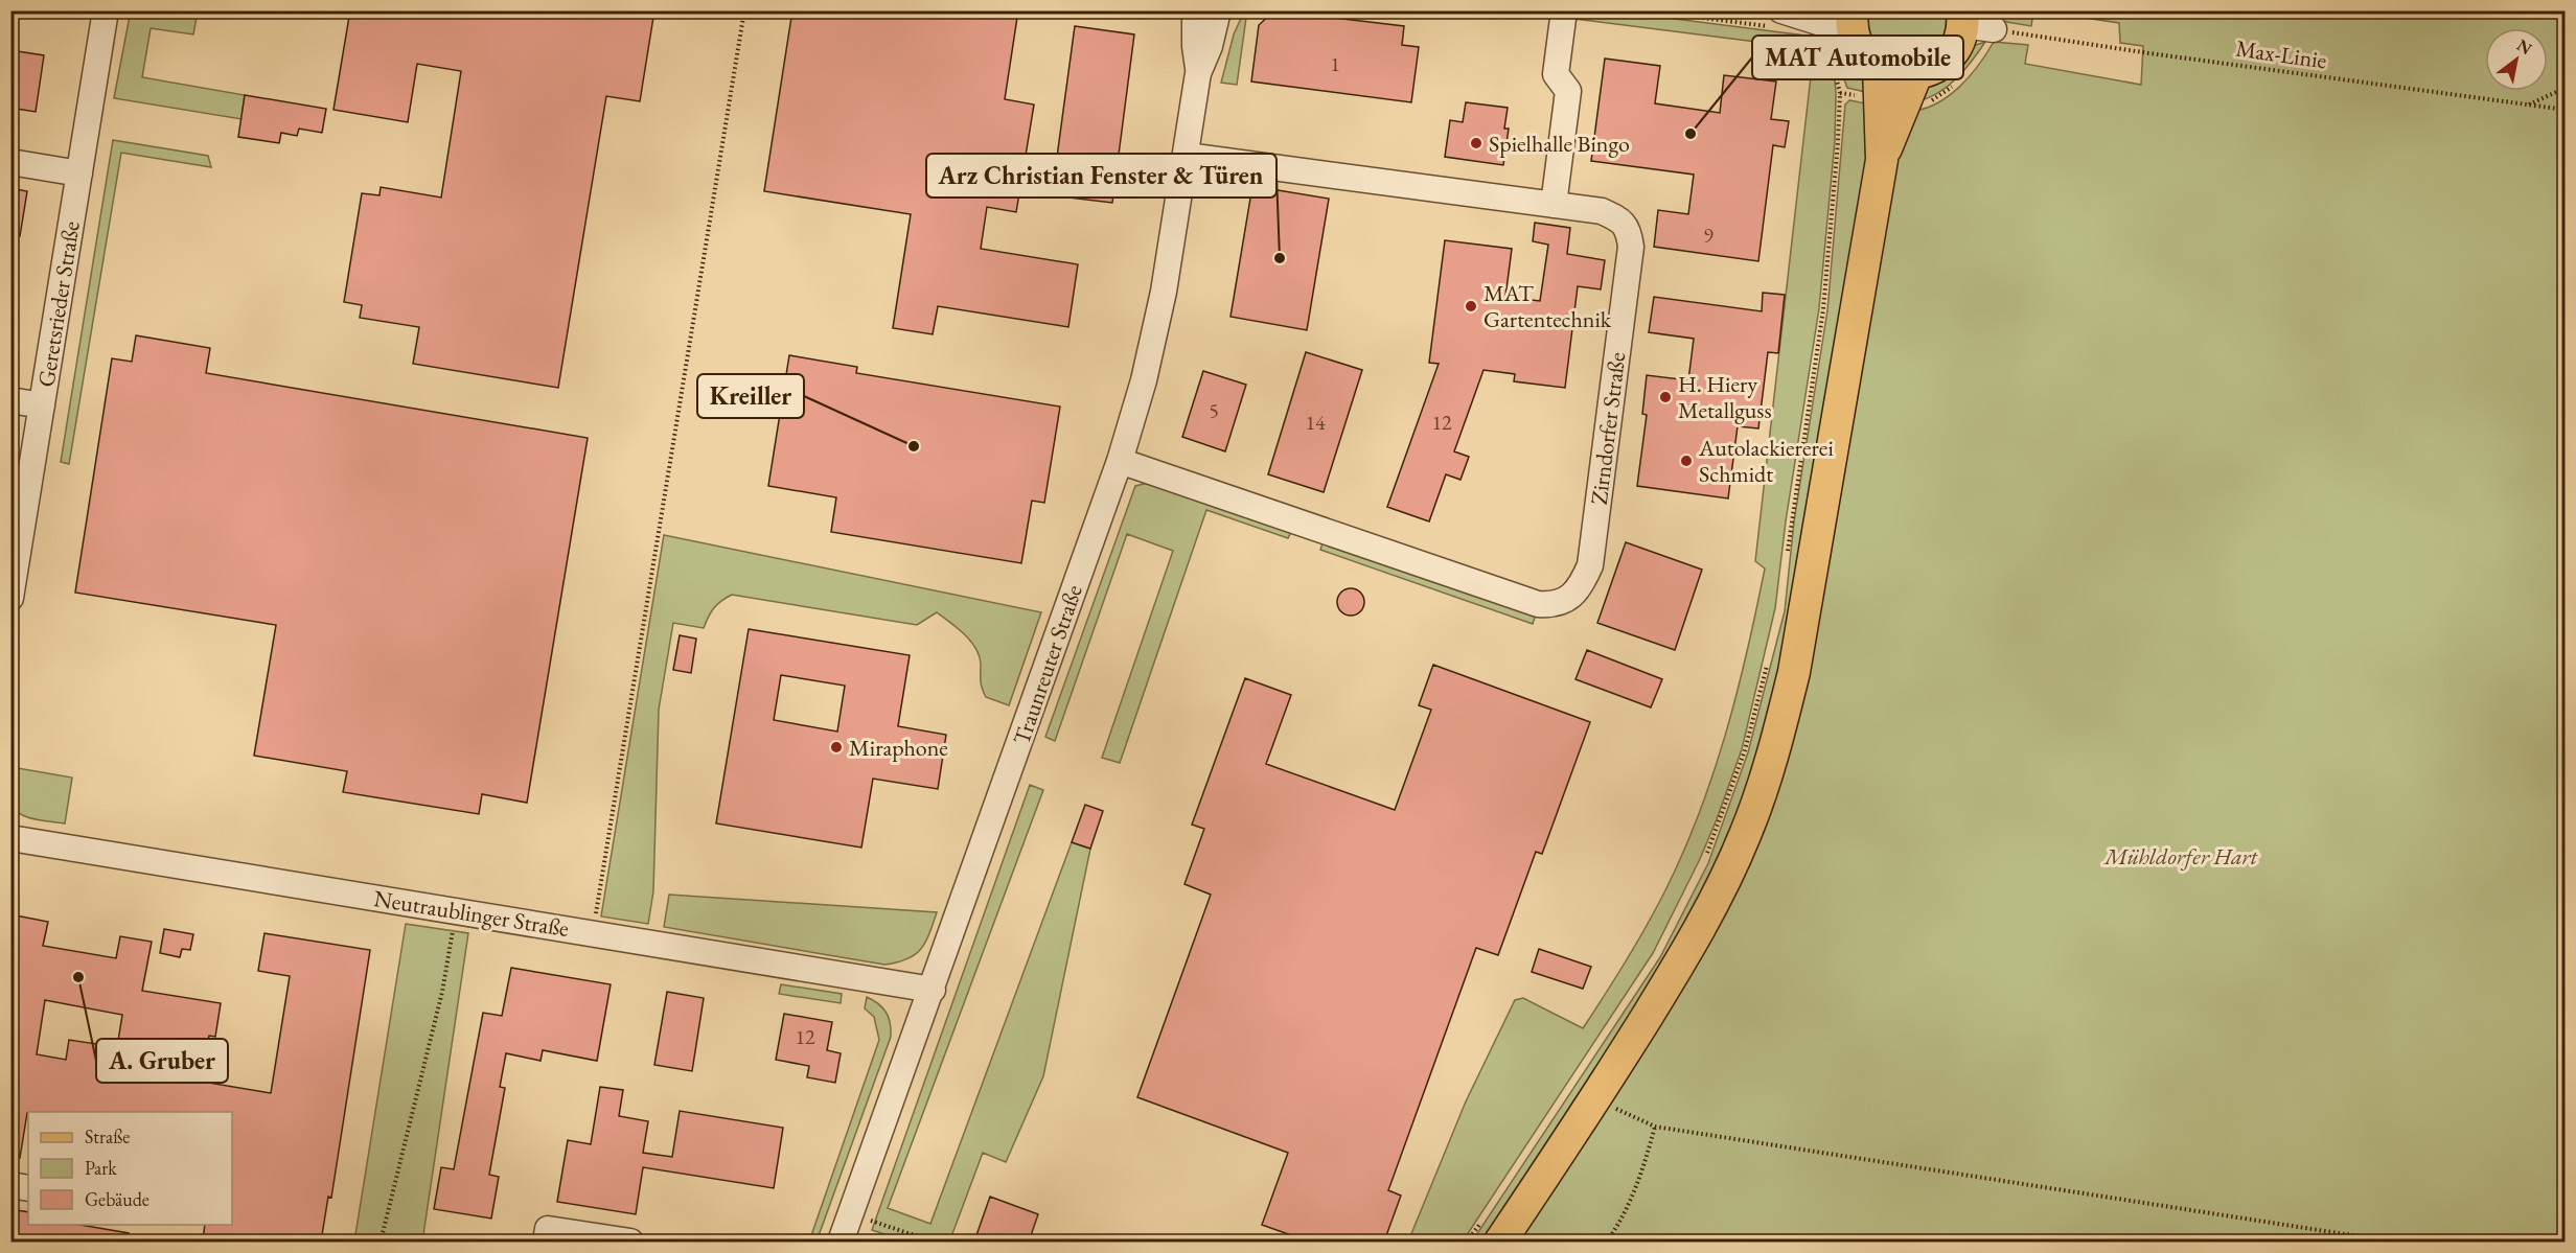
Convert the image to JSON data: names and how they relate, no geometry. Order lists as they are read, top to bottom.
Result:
{
  "streets": {
    "street": [
      "Geretsrieder Straße",
      "Zirndorfer Straße",
      "Traunreuter Straße",
      "Neutraublinger Straße"
    ],
    "path": ["Max-Linie"]
  },
  "crossings": [
    ["Zirndorfer Straße", "Traunreuter Straße"],
    ["Traunreuter Straße", "Neutraublinger Straße"]
  ],
  "parks": ["Mühldorfer Hart"],
  "places": [
    "MAT Automobile",
    "Spielhalle Bingo",
    "Arz Christian Fenster & Türen",
    "MAT Gartentechnik",
    "H. Hiery Metallguss",
    "Kreiller",
    "Autolackiererei Schmidt",
    "Miraphone",
    "A. Gruber"
  ],
  "house_numbers": [
    "1",
    "9",
    "5",
    "14",
    "12",
    "12"
  ],
  "legend": ["Straße", "Park", "Gebäude"],
  "north": "top right"
}
